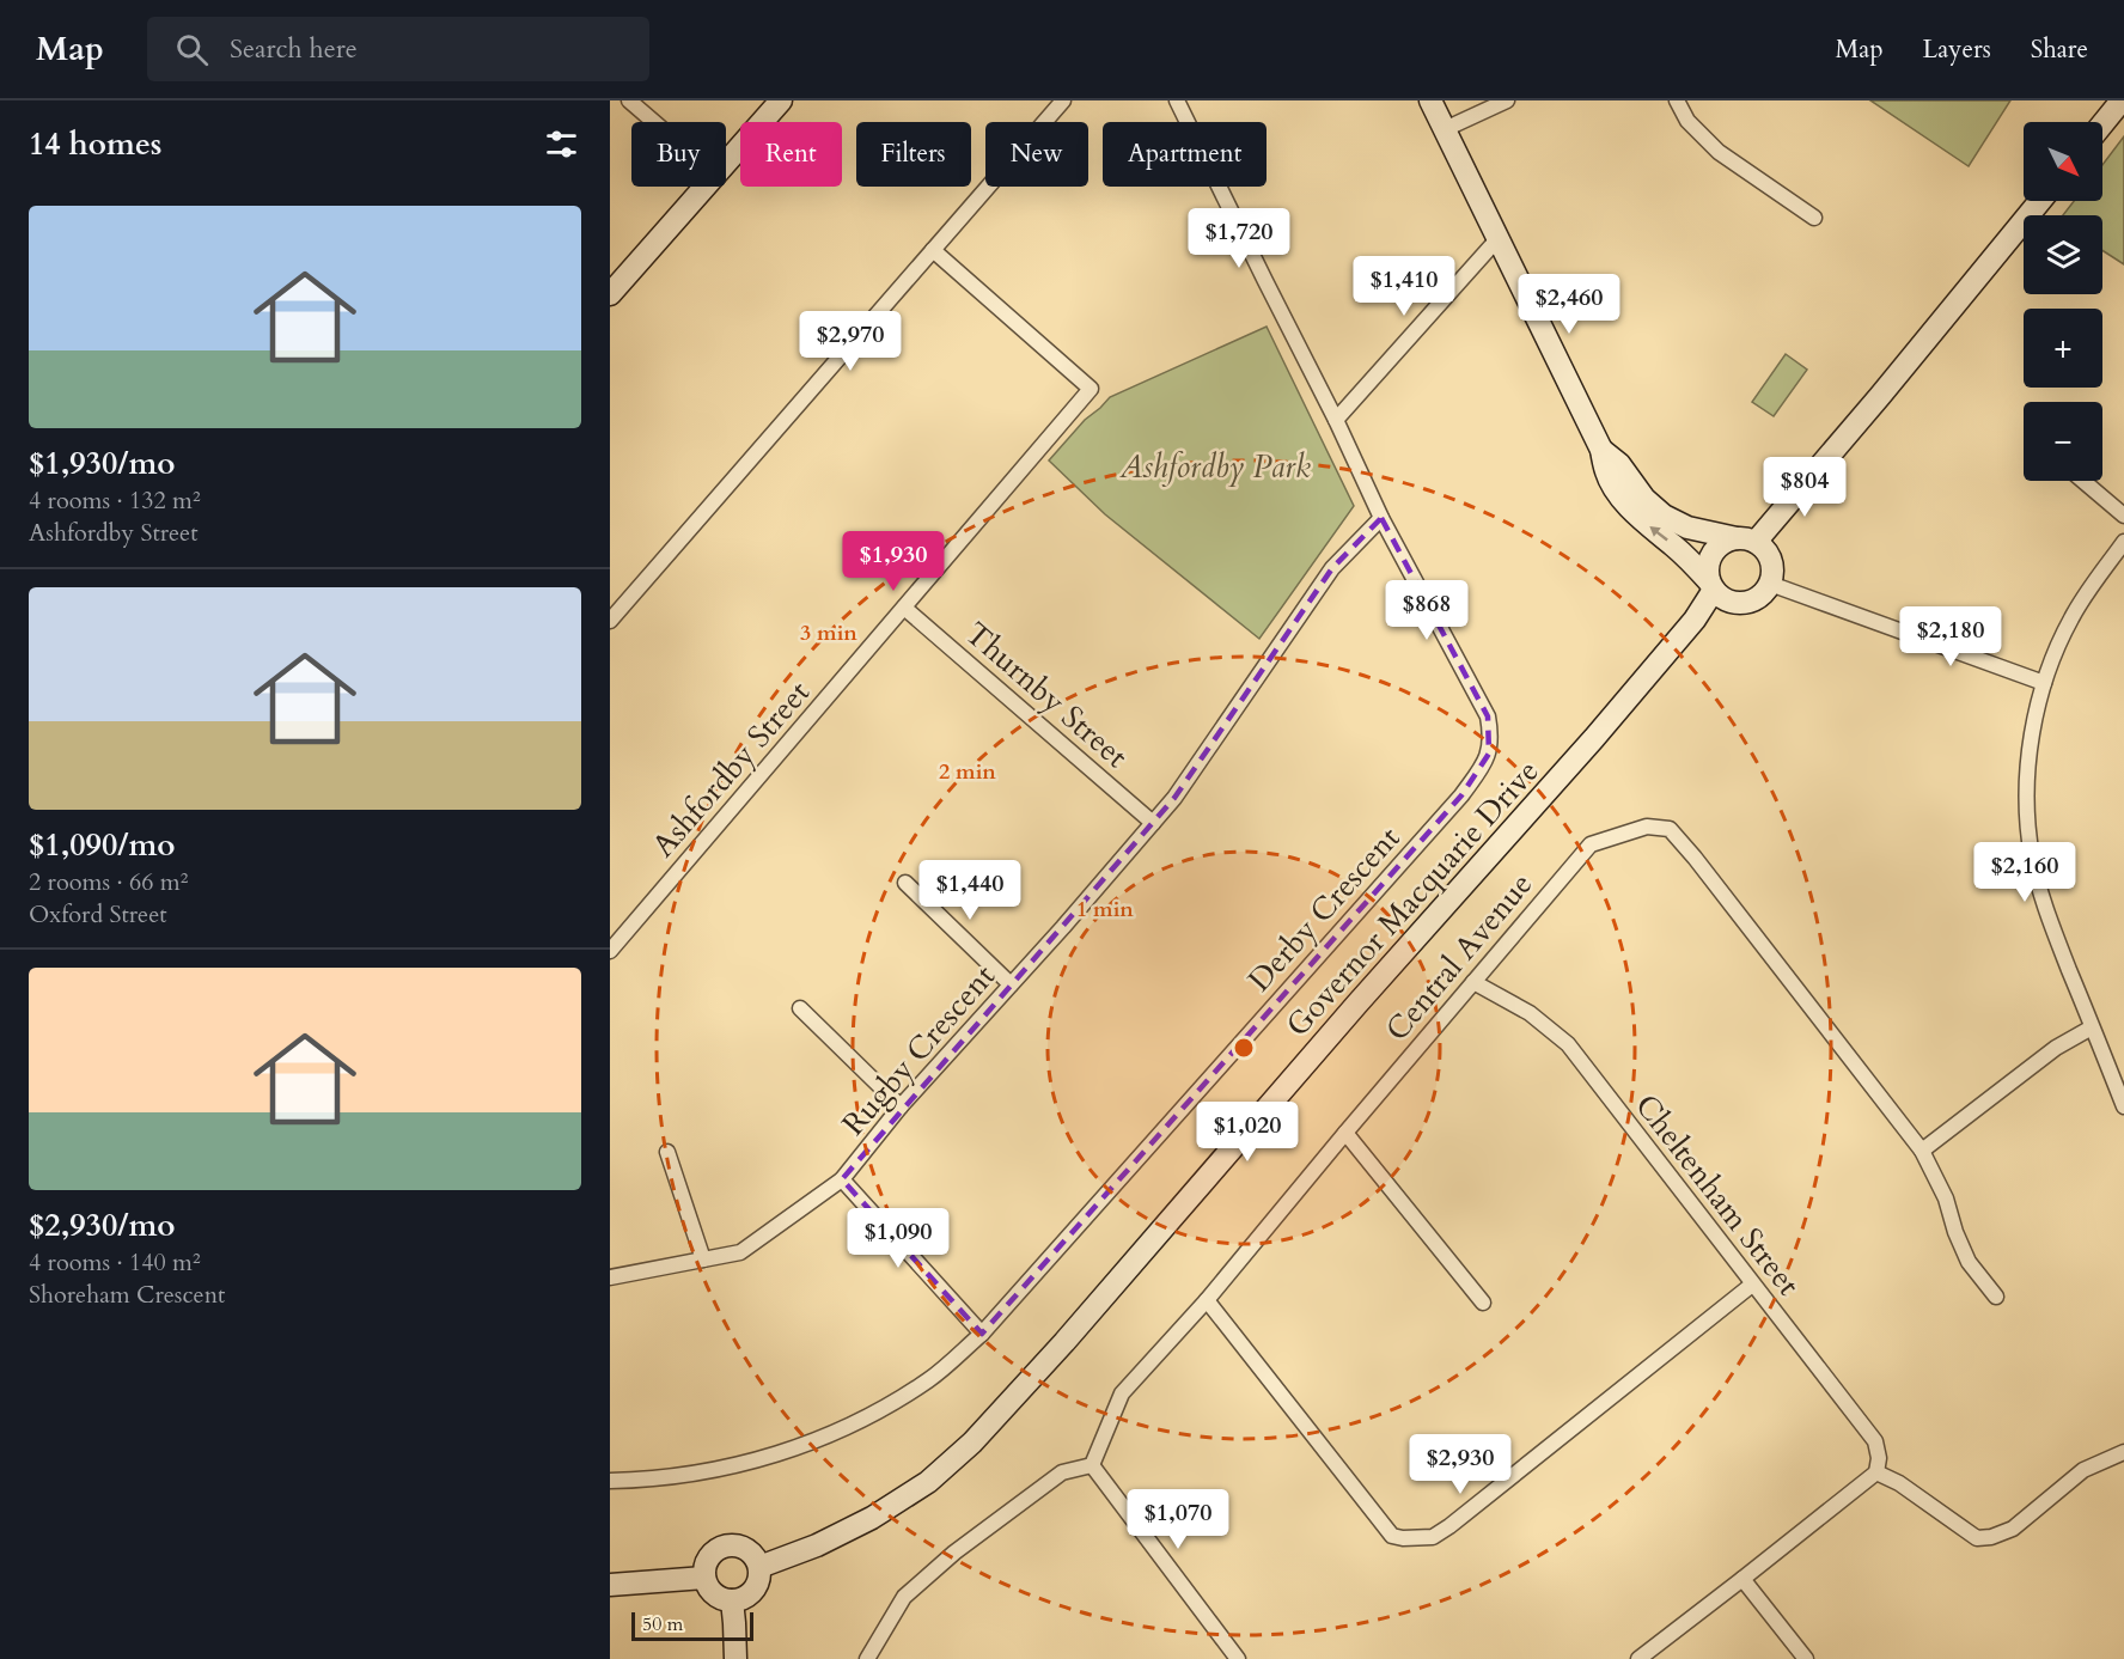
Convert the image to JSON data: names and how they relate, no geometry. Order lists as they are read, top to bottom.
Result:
{
  "streets": {
    "main road": ["Governor Macquarie Drive"],
    "street": [
      "Thurnby Street",
      "Ashfordby Street",
      "Derby Crescent",
      "Central Avenue",
      "Rugby Crescent",
      "Cheltenham Street"
    ]
  },
  "crossings": [
    ["Thurnby Street", "Ashfordby Street"],
    ["Thurnby Street", "Rugby Crescent"],
    ["Derby Crescent", "Rugby Crescent"],
    ["Central Avenue", "Cheltenham Street"]
  ],
  "parks": ["Ashfordby Park"],
  "scale_bar": "50 m",
  "north": "bottom right",
  "page": {
    "header": "Map",
    "search": "Search here",
    "nav": ["Map", "Layers", "Share"],
    "heading": "14 homes",
    "map_buttons": ["+", "−"],
    "chip": [
      "Buy",
      "Rent",
      "Filters",
      "New",
      "Apartment"
    ],
    "list": [
      {
        "name": "$1,930/mo",
        "note": "4 rooms · 132 m² · Ashfordby Street"
      },
      {
        "name": "$1,090/mo",
        "note": "2 rooms · 66 m² · Oxford Street"
      },
      {
        "name": "$2,930/mo",
        "note": "4 rooms · 140 m² · Shoreham Crescent"
      }
    ],
    "price": [
      "$1,720",
      "$1,410",
      "$2,460",
      "$2,970",
      "$804",
      "$1,930",
      "$868",
      "$2,180",
      "$2,160",
      "$1,440",
      "$1,020",
      "$1,090",
      "$2,930",
      "$1,070"
    ],
    "scale": "50 m"
  },
  "rings": ["3 min", "2 min", "1 min"]
}
